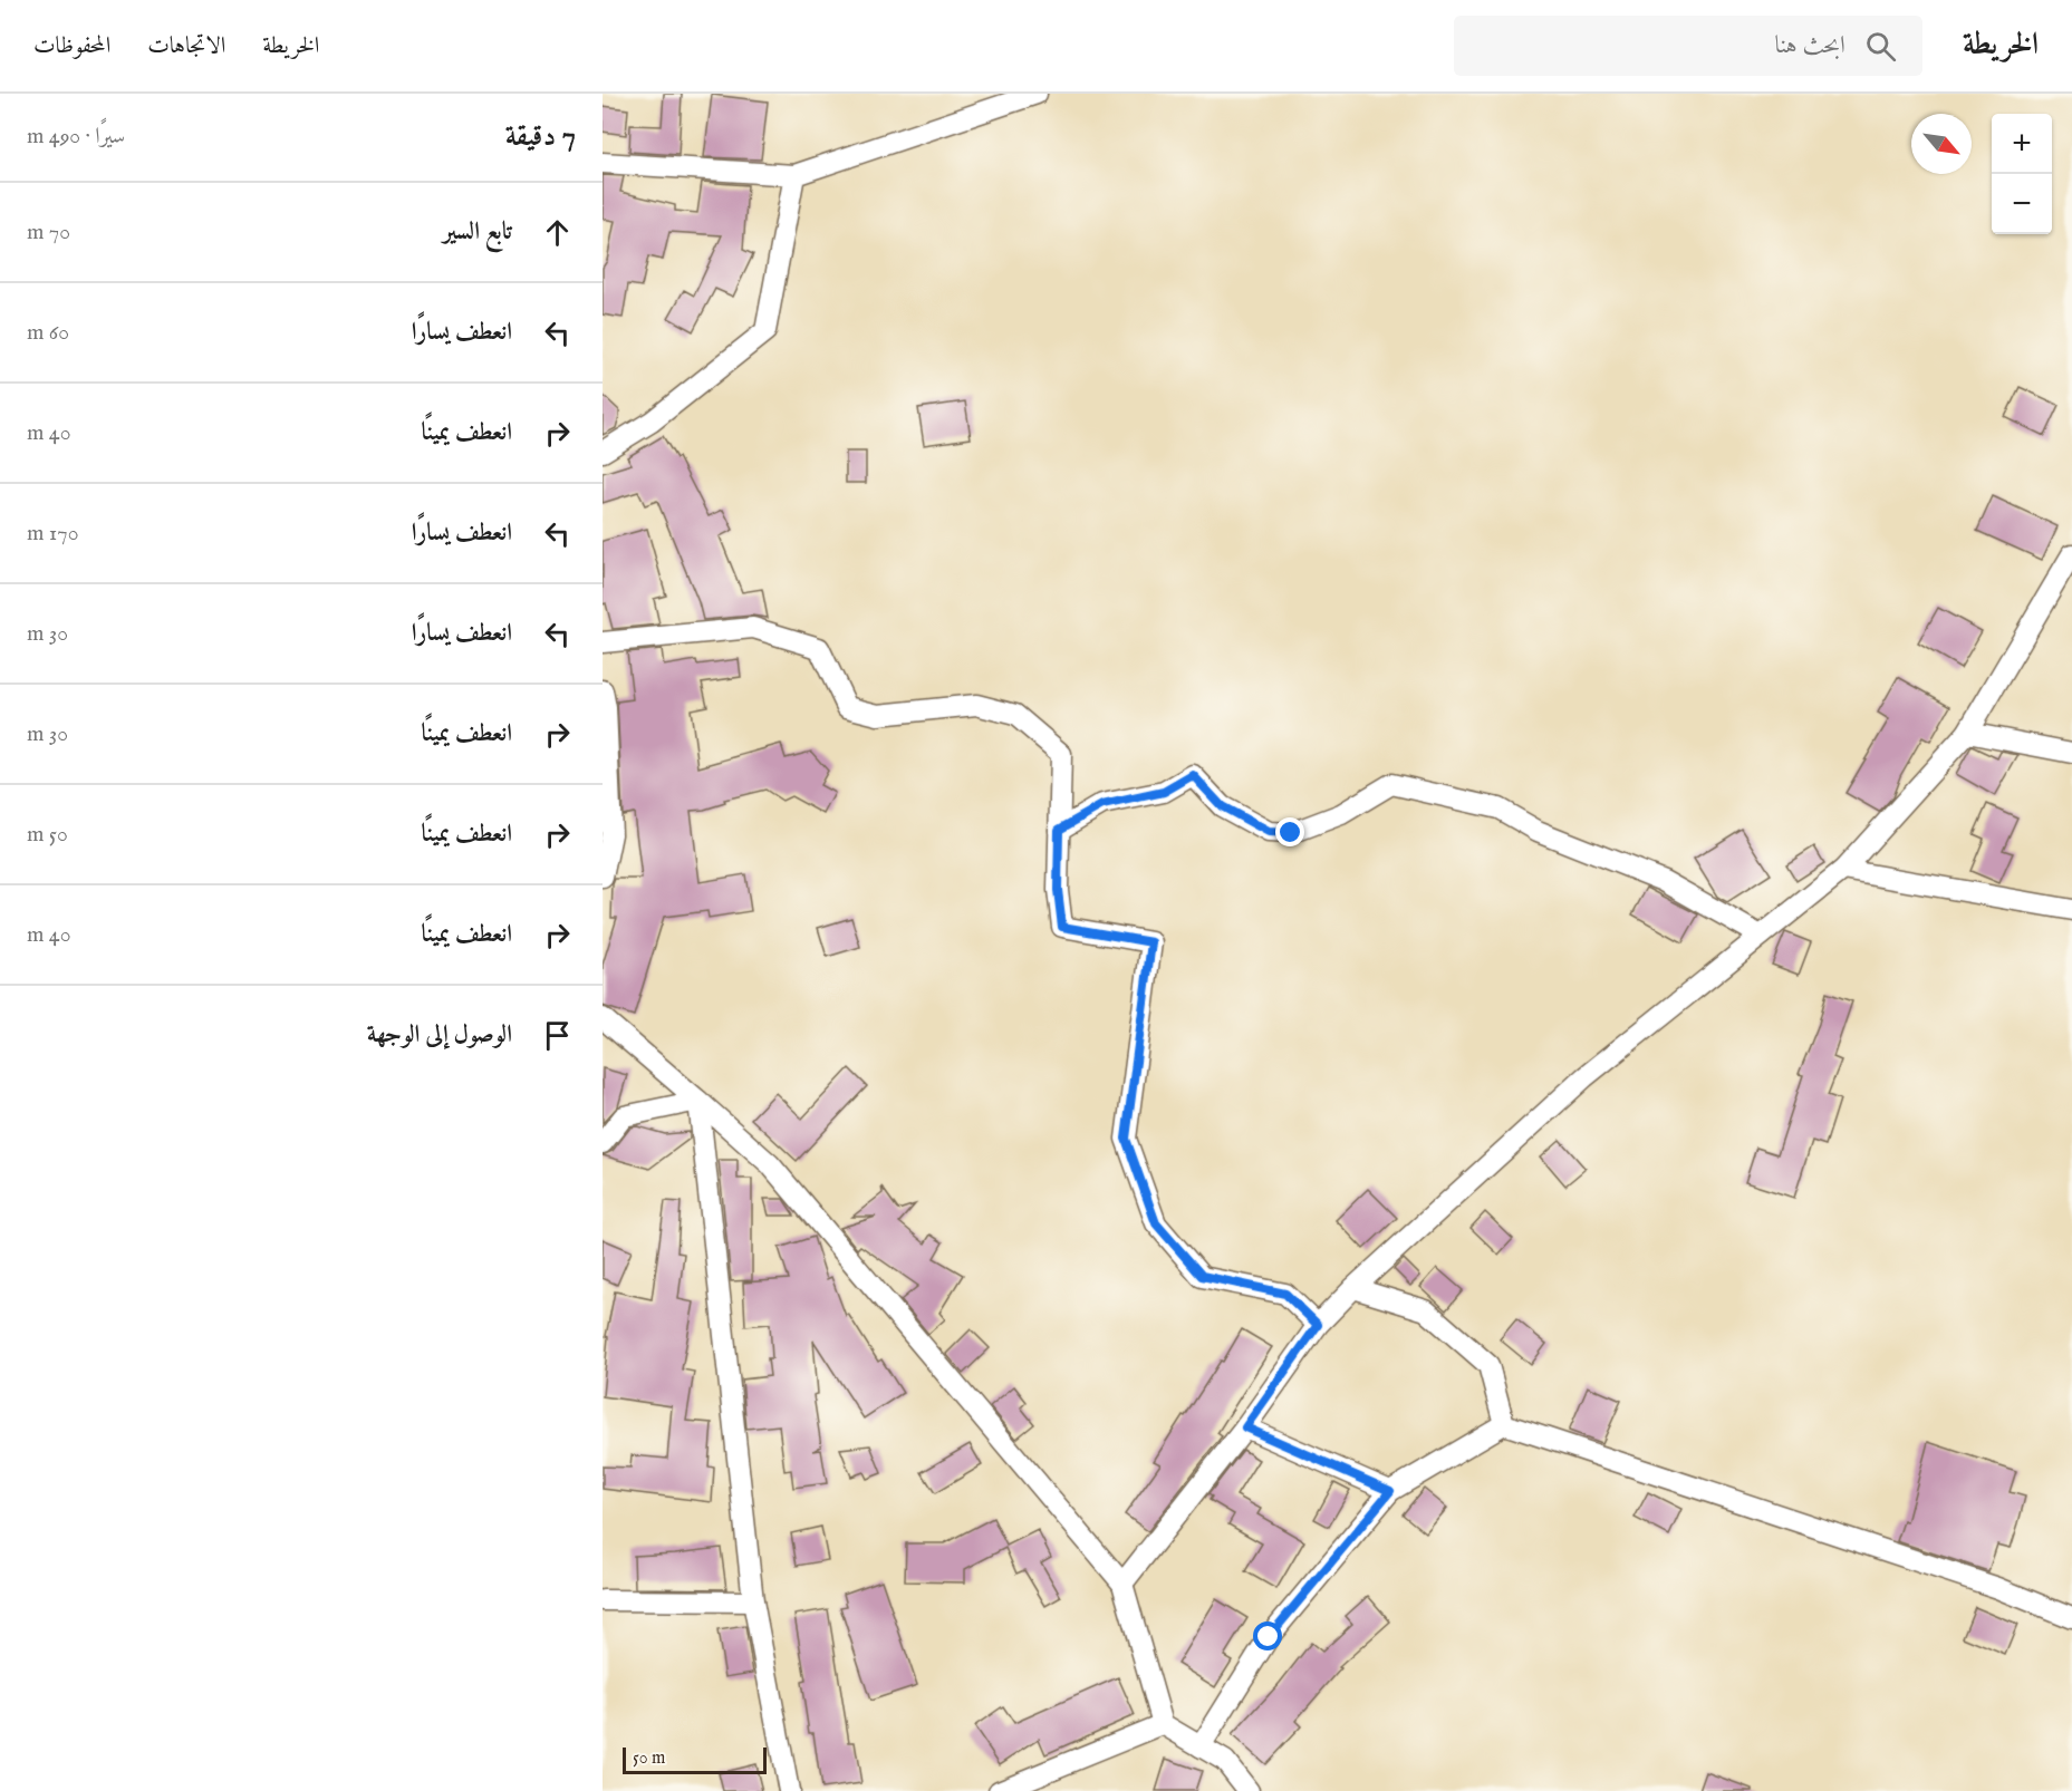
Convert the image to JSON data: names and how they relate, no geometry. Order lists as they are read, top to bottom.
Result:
{
  "scale_bar": "50 m",
  "north": "bottom right",
  "page": {
    "header": "الخريطة",
    "search": "ابحث هنا",
    "nav": ["الخريطة", "الاتجاهات", "المحفوظات"],
    "heading": ["7 دقيقة", "سيرًا · 490 m"],
    "map_buttons": ["+", "−"],
    "list": [
      ["تابع السير", "70 m"],
      ["انعطف يسارًا", "60 m"],
      ["انعطف يمينًا", "40 m"],
      ["انعطف يسارًا", "170 m"],
      ["انعطف يسارًا", "30 m"],
      ["انعطف يمينًا", "30 m"],
      ["انعطف يمينًا", "50 m"],
      ["انعطف يمينًا", "40 m"],
      "الوصول إلى الوجهة"
    ],
    "scale": "50 m"
  }
}
